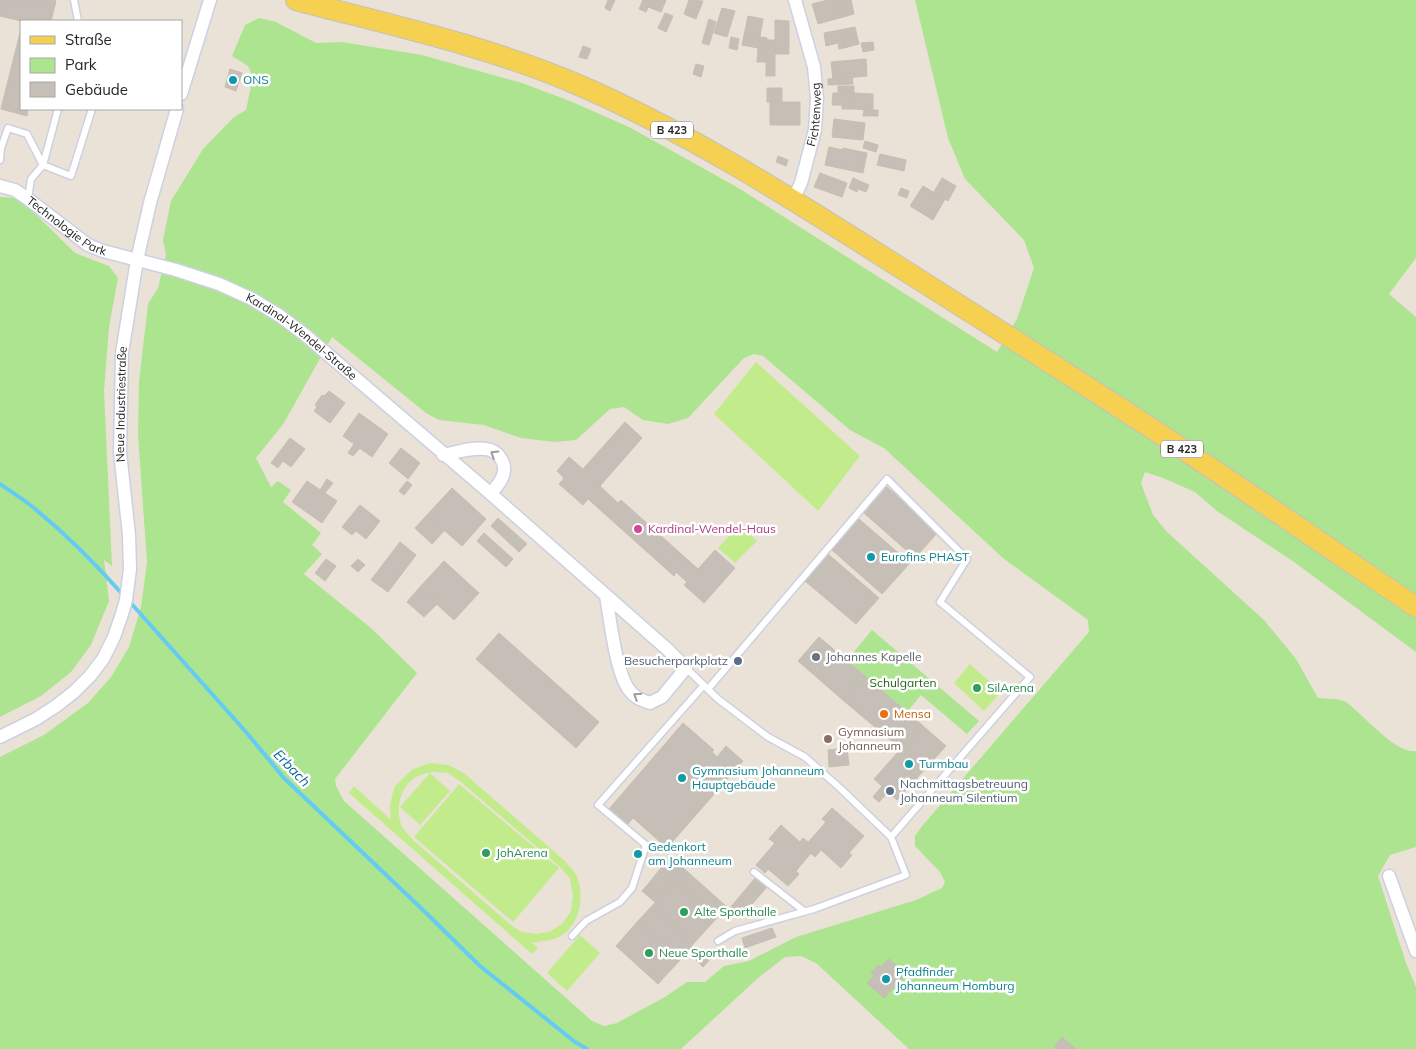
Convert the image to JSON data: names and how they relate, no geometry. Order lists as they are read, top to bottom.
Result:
{
  "streets": {
    "main road": ["B 423"],
    "street": [
      "Fichtenweg",
      "Technologie Park",
      "Kardinal-Wendel-Straße",
      "Neue Industriestraße"
    ]
  },
  "crossings": [
    ["Fichtenweg", "B 423"],
    ["Technologie Park", "Kardinal-Wendel-Straße"],
    ["Technologie Park", "Neue Industriestraße"],
    ["Kardinal-Wendel-Straße", "Neue Industriestraße"]
  ],
  "water": ["Erbach"],
  "parks": ["Schulgarten"],
  "places": [
    "ONS",
    "Kardinal-Wendel-Haus",
    "Eurofins PHAST",
    "Johannes Kapelle",
    "Besucherparkplatz",
    "SilArena",
    "Mensa",
    "Gymnasium Johanneum",
    "Turmbau",
    "Gymnasium Johanneum Hauptgebäude",
    "Nachmittagsbetreuung Johanneum Silentium",
    "JohArena",
    "Gedenkort am Johanneum",
    "Alte Sporthalle",
    "Neue Sporthalle",
    "Pfadfinder Johanneum Homburg"
  ],
  "legend": ["Straße", "Park", "Gebäude"]
}
